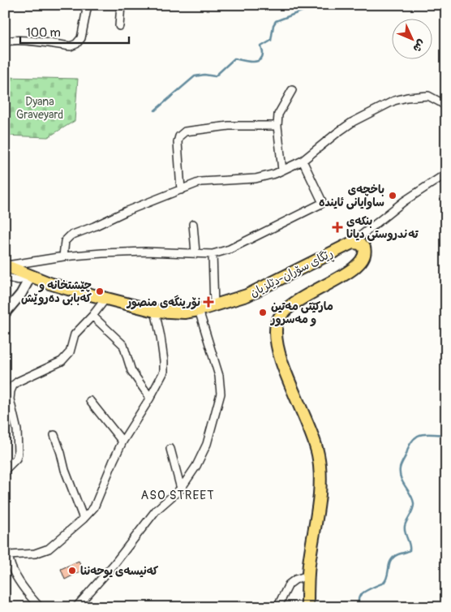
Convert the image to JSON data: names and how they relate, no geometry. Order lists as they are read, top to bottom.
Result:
{
  "streets": {
    "main road": ["ڕێگای سۆران-دێلزیان"]
  },
  "districts": ["ASO STREET"],
  "parks": ["Dyana Graveyard"],
  "places": {
    "other": [
      "باخچەی ساوایانی ئایندە",
      "چێشتخانە و کەبابی دەروێش",
      "مارکێتی مەتین و مەسرور",
      "کەنیسەی یوحەننا"
    ],
    "health": ["بنکەی تەندروستی دیانا", "نۆرینگه‌ی منصور"]
  },
  "scale_bar": "100 m",
  "north": "bottom right"
}
